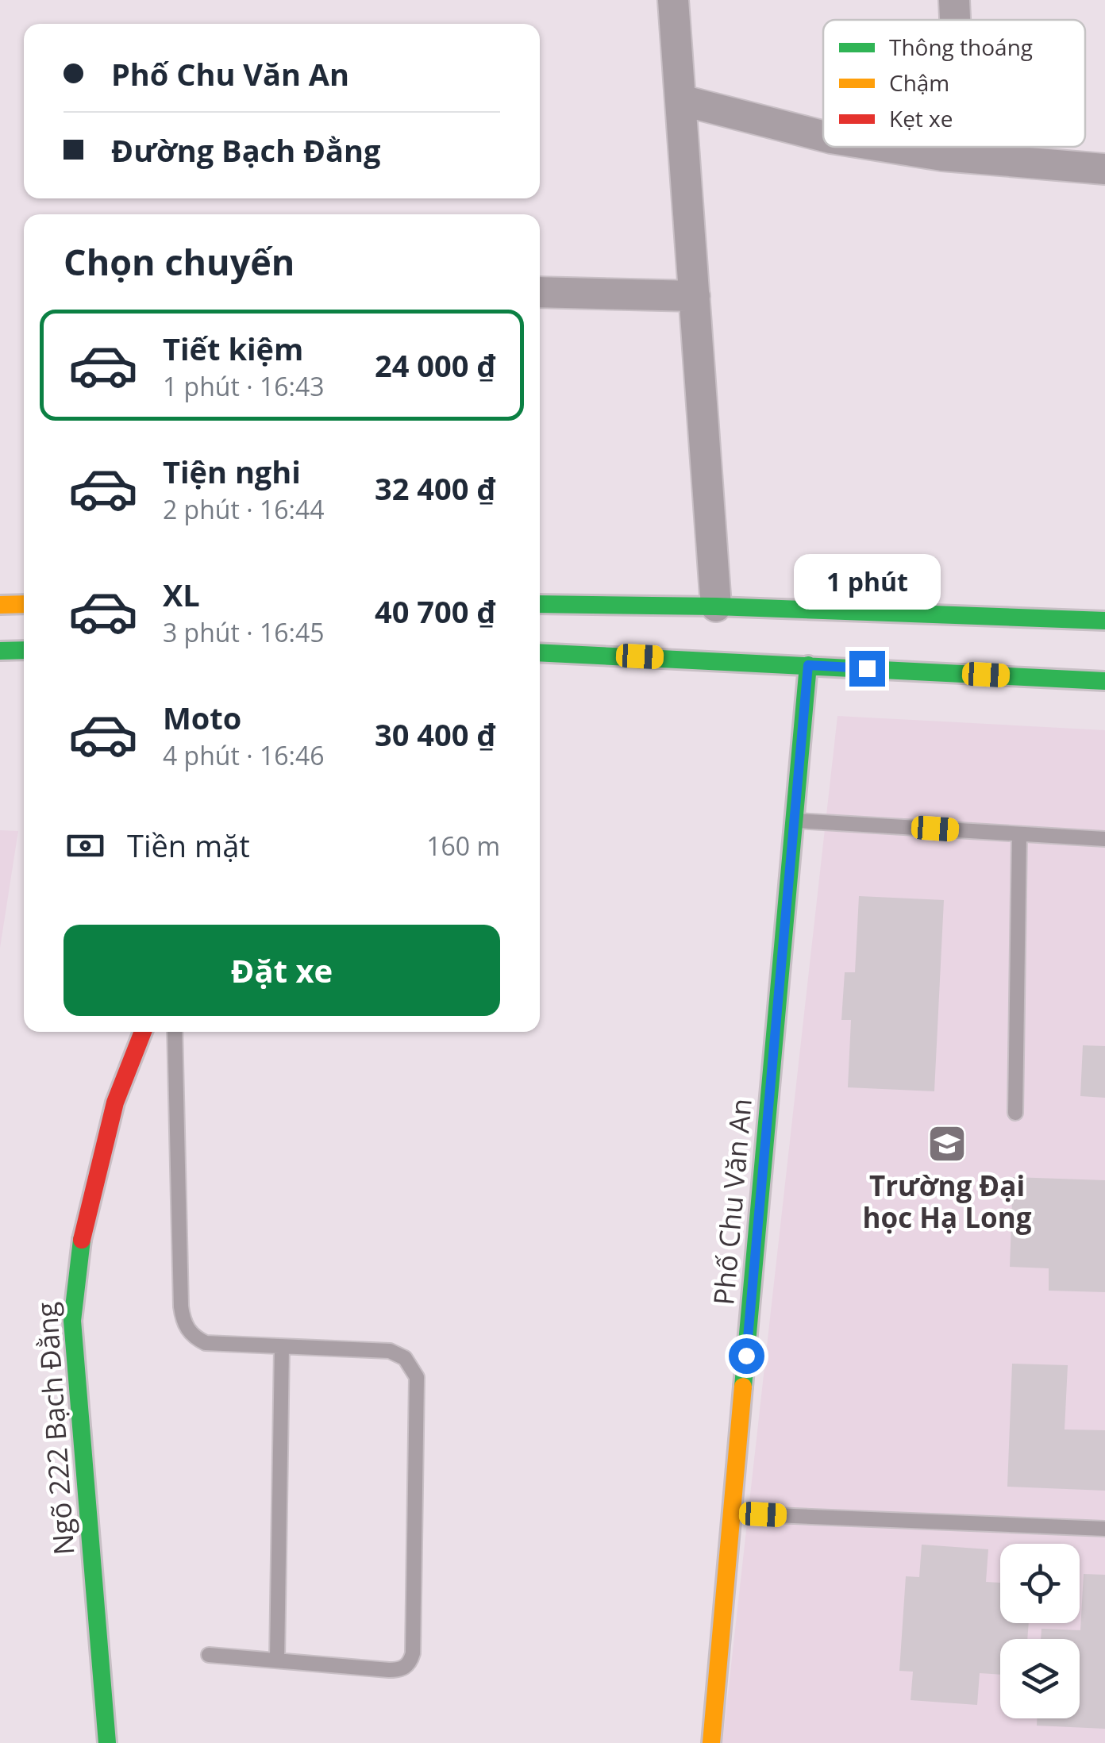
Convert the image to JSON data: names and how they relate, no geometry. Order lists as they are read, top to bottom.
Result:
{
  "streets": {
    "main road": ["Phố Chu Văn An", "Ngõ 222 Bạch Đằng"]
  },
  "places": {
    "school or university": ["Trường Đại học Hạ Long"]
  },
  "legend": ["Thông thoáng", "Chậm", "Kẹt xe"],
  "page": {
    "banner": ["Phố Chu Văn An", "Đường Bạch Đằng"],
    "heading": "Chọn chuyến",
    "list": [
      {
        "name": "Tiết kiệm",
        "note": "1 phút · 16:43",
        "value": "24 000 ₫"
      },
      {
        "name": "Tiện nghi",
        "note": "2 phút · 16:44",
        "value": "32 400 ₫"
      },
      {
        "name": "XL",
        "note": "3 phút · 16:45",
        "value": "40 700 ₫"
      },
      {
        "name": "Moto",
        "note": "4 phút · 16:46",
        "value": "30 400 ₫"
      }
    ],
    "bubble": "1 phút",
    "pay": ["Tiền mặt", "160 m"],
    "buttons": "Đặt xe"
  }
}
